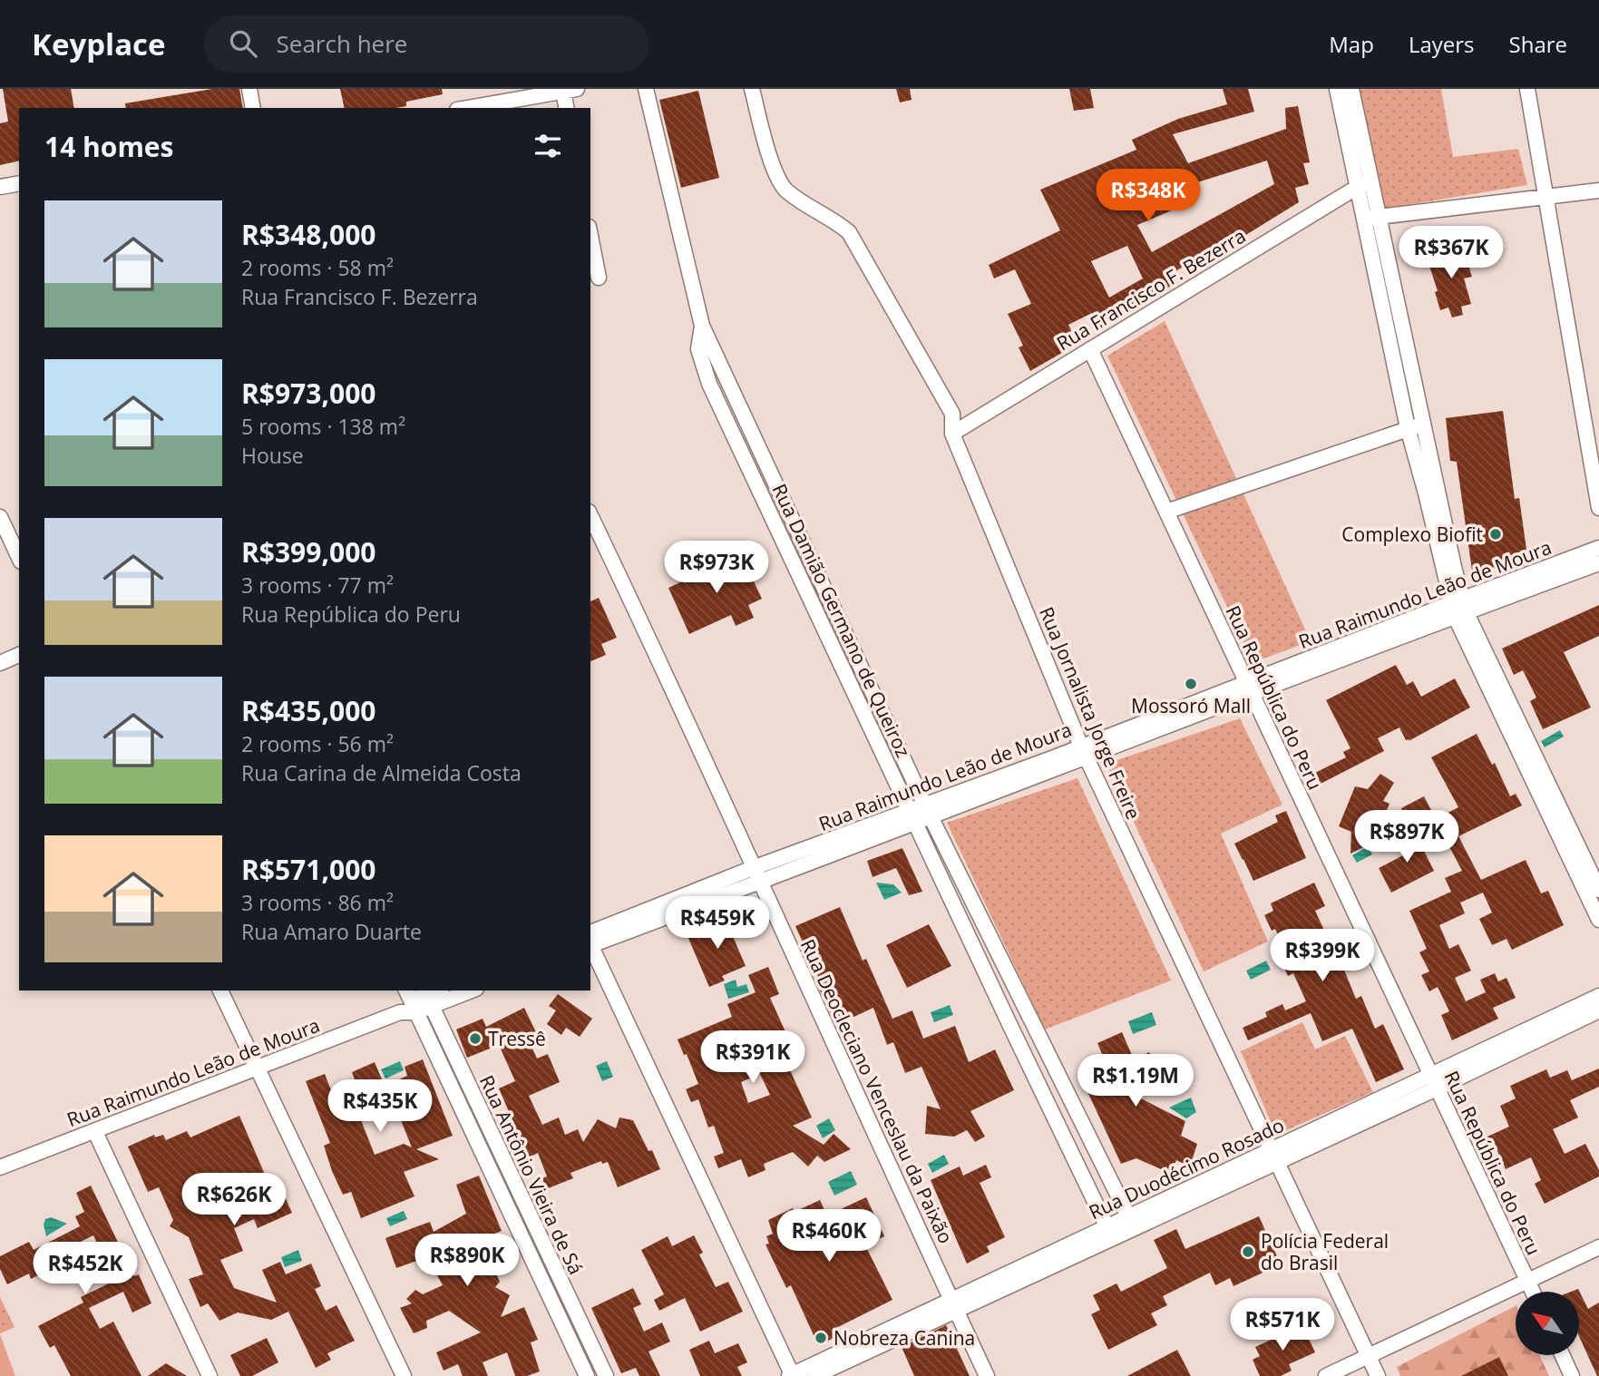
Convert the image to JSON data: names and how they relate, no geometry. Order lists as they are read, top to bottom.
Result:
{
  "streets": {
    "street": [
      "Rua Francisco F. Bezerra",
      "Rua Raimundo Leão de Moura",
      "Rua Damião Germano de Queiroz",
      "Rua República do Peru",
      "Rua Jornalista Jorge Freire",
      "Rua Deocleciano Venceslau da Paixão",
      "Rua Duodécimo Rosado",
      "Rua Antônio Vieira de Sá"
    ]
  },
  "crossings": [
    ["Rua Francisco F. Bezerra", "Rua República do Peru"],
    ["Rua Francisco F. Bezerra", "Rua Jornalista Jorge Freire"],
    ["Rua Raimundo Leão de Moura", "Rua Damião Germano de Queiroz"],
    ["Rua Raimundo Leão de Moura", "Rua República do Peru"],
    ["Rua Raimundo Leão de Moura", "Rua Jornalista Jorge Freire"],
    ["Rua Raimundo Leão de Moura", "Rua Deocleciano Venceslau da Paixão"],
    ["Rua Raimundo Leão de Moura", "Rua Antônio Vieira de Sá"],
    ["Rua Damião Germano de Queiroz", "Rua Duodécimo Rosado"],
    ["Rua República do Peru", "Rua Duodécimo Rosado"],
    ["Rua Jornalista Jorge Freire", "Rua Duodécimo Rosado"],
    ["Rua Deocleciano Venceslau da Paixão", "Rua Duodécimo Rosado"]
  ],
  "places": [
    "Complexo Biofit",
    "Mossoró Mall",
    "Tressê",
    "Polícia Federal do Brasil",
    "Nobreza Canina"
  ],
  "north": "top left",
  "page": {
    "header": "Keyplace",
    "search": "Search here",
    "nav": ["Map", "Layers", "Share"],
    "heading": "14 homes",
    "price": [
      "R$348K",
      "R$367K",
      "R$973K",
      "R$897K",
      "R$459K",
      "R$399K",
      "R$391K",
      "R$1.19M",
      "R$435K",
      "R$626K",
      "R$460K",
      "R$890K",
      "R$452K",
      "R$571K"
    ],
    "list": [
      {
        "name": "R$348,000",
        "note": "2 rooms · 58 m² · Rua Francisco F. Bezerra"
      },
      {
        "name": "R$973,000",
        "note": "5 rooms · 138 m² · House"
      },
      {
        "name": "R$399,000",
        "note": "3 rooms · 77 m² · Rua República do Peru"
      },
      {
        "name": "R$435,000",
        "note": "2 rooms · 56 m² · Rua Carina de Almeida Costa"
      },
      {
        "name": "R$571,000",
        "note": "3 rooms · 86 m² · Rua Amaro Duarte"
      }
    ]
  }
}
